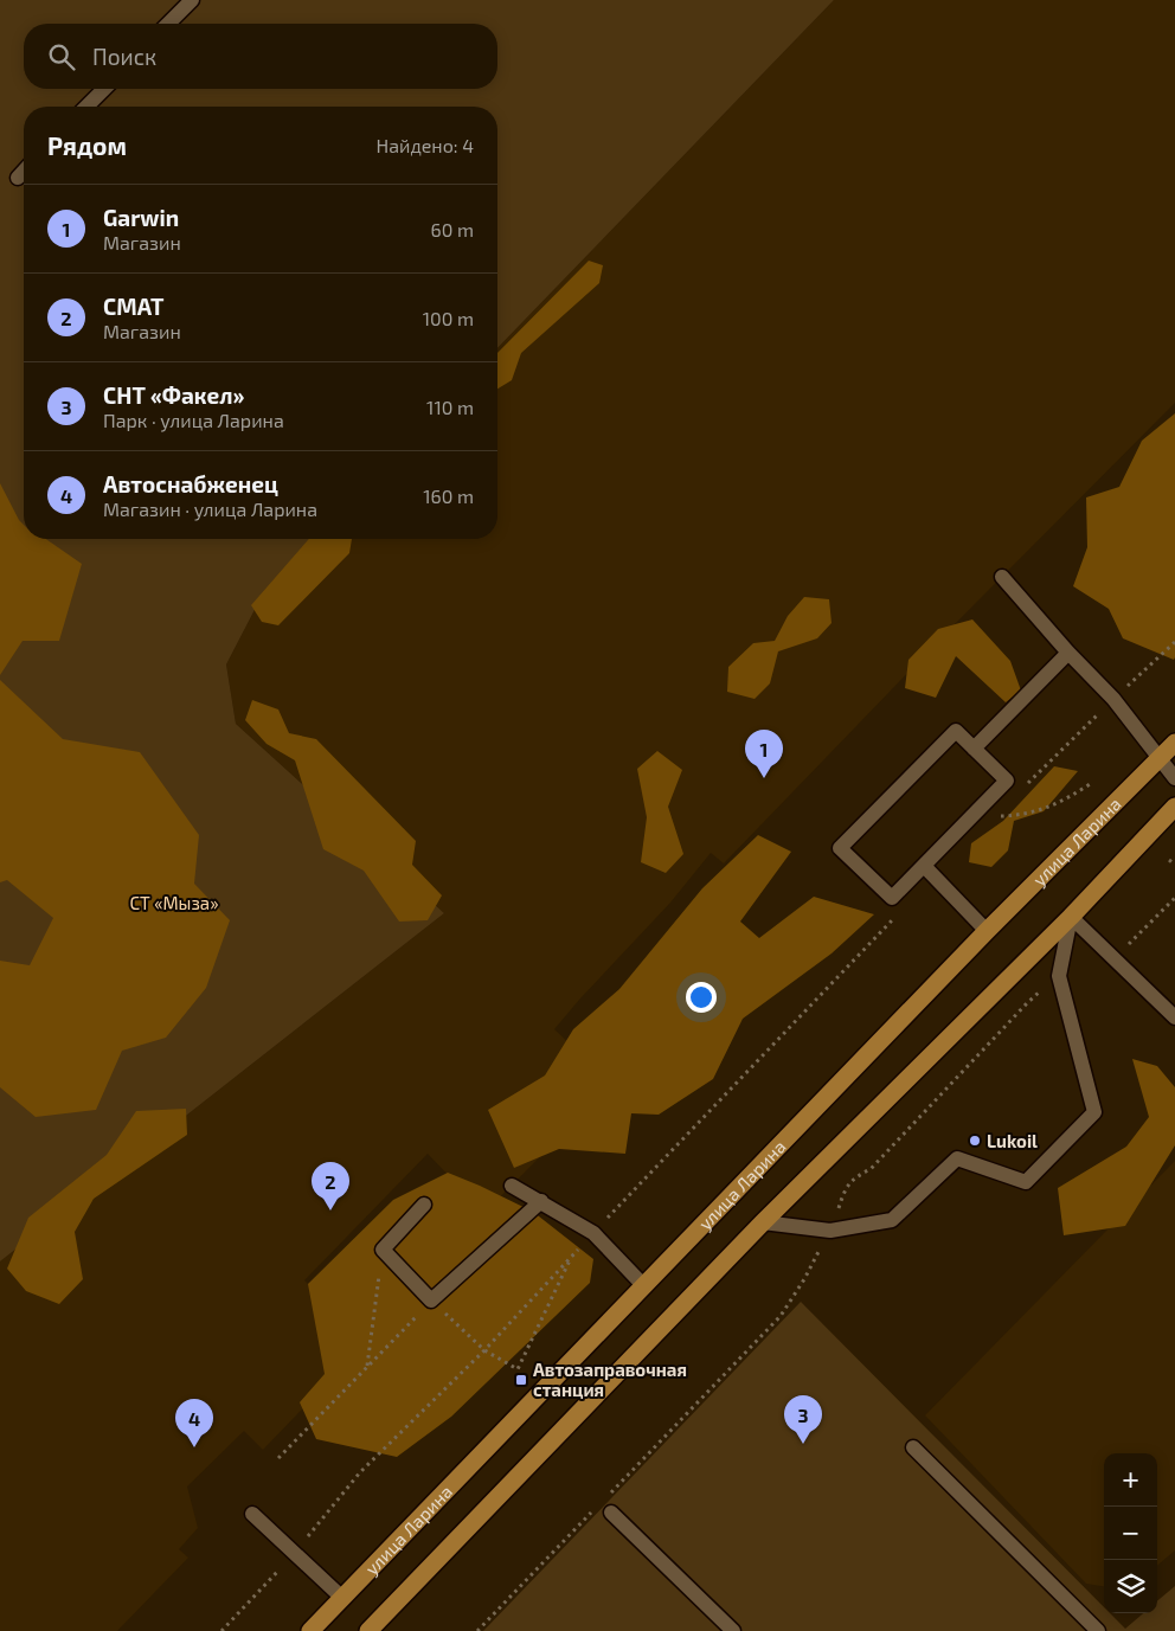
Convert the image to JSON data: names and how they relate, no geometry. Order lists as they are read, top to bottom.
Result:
{
  "streets": {
    "main road": ["улица Ларина"]
  },
  "parks": ["СТ «Мыза»"],
  "places": {
    "other": ["Lukoil"],
    "transit": ["Автозаправочная станция"]
  },
  "page": {
    "search": "Поиск",
    "heading": ["Рядом", "Найдено: 4"],
    "list": [
      {
        "mark": "1",
        "name": "Garwin",
        "note": "Магазин",
        "value": "60 m"
      },
      {
        "mark": "2",
        "name": "СМАТ",
        "note": "Магазин",
        "value": "100 m"
      },
      {
        "mark": "3",
        "name": "СНТ «Факел»",
        "note": "Парк · улица Ларина",
        "value": "110 m"
      },
      {
        "mark": "4",
        "name": "Автоснабженец",
        "note": "Магазин · улица Ларина",
        "value": "160 m"
      }
    ],
    "pins": [
      "1",
      "2",
      "3",
      "4"
    ],
    "map_buttons": ["+", "−"]
  }
}
